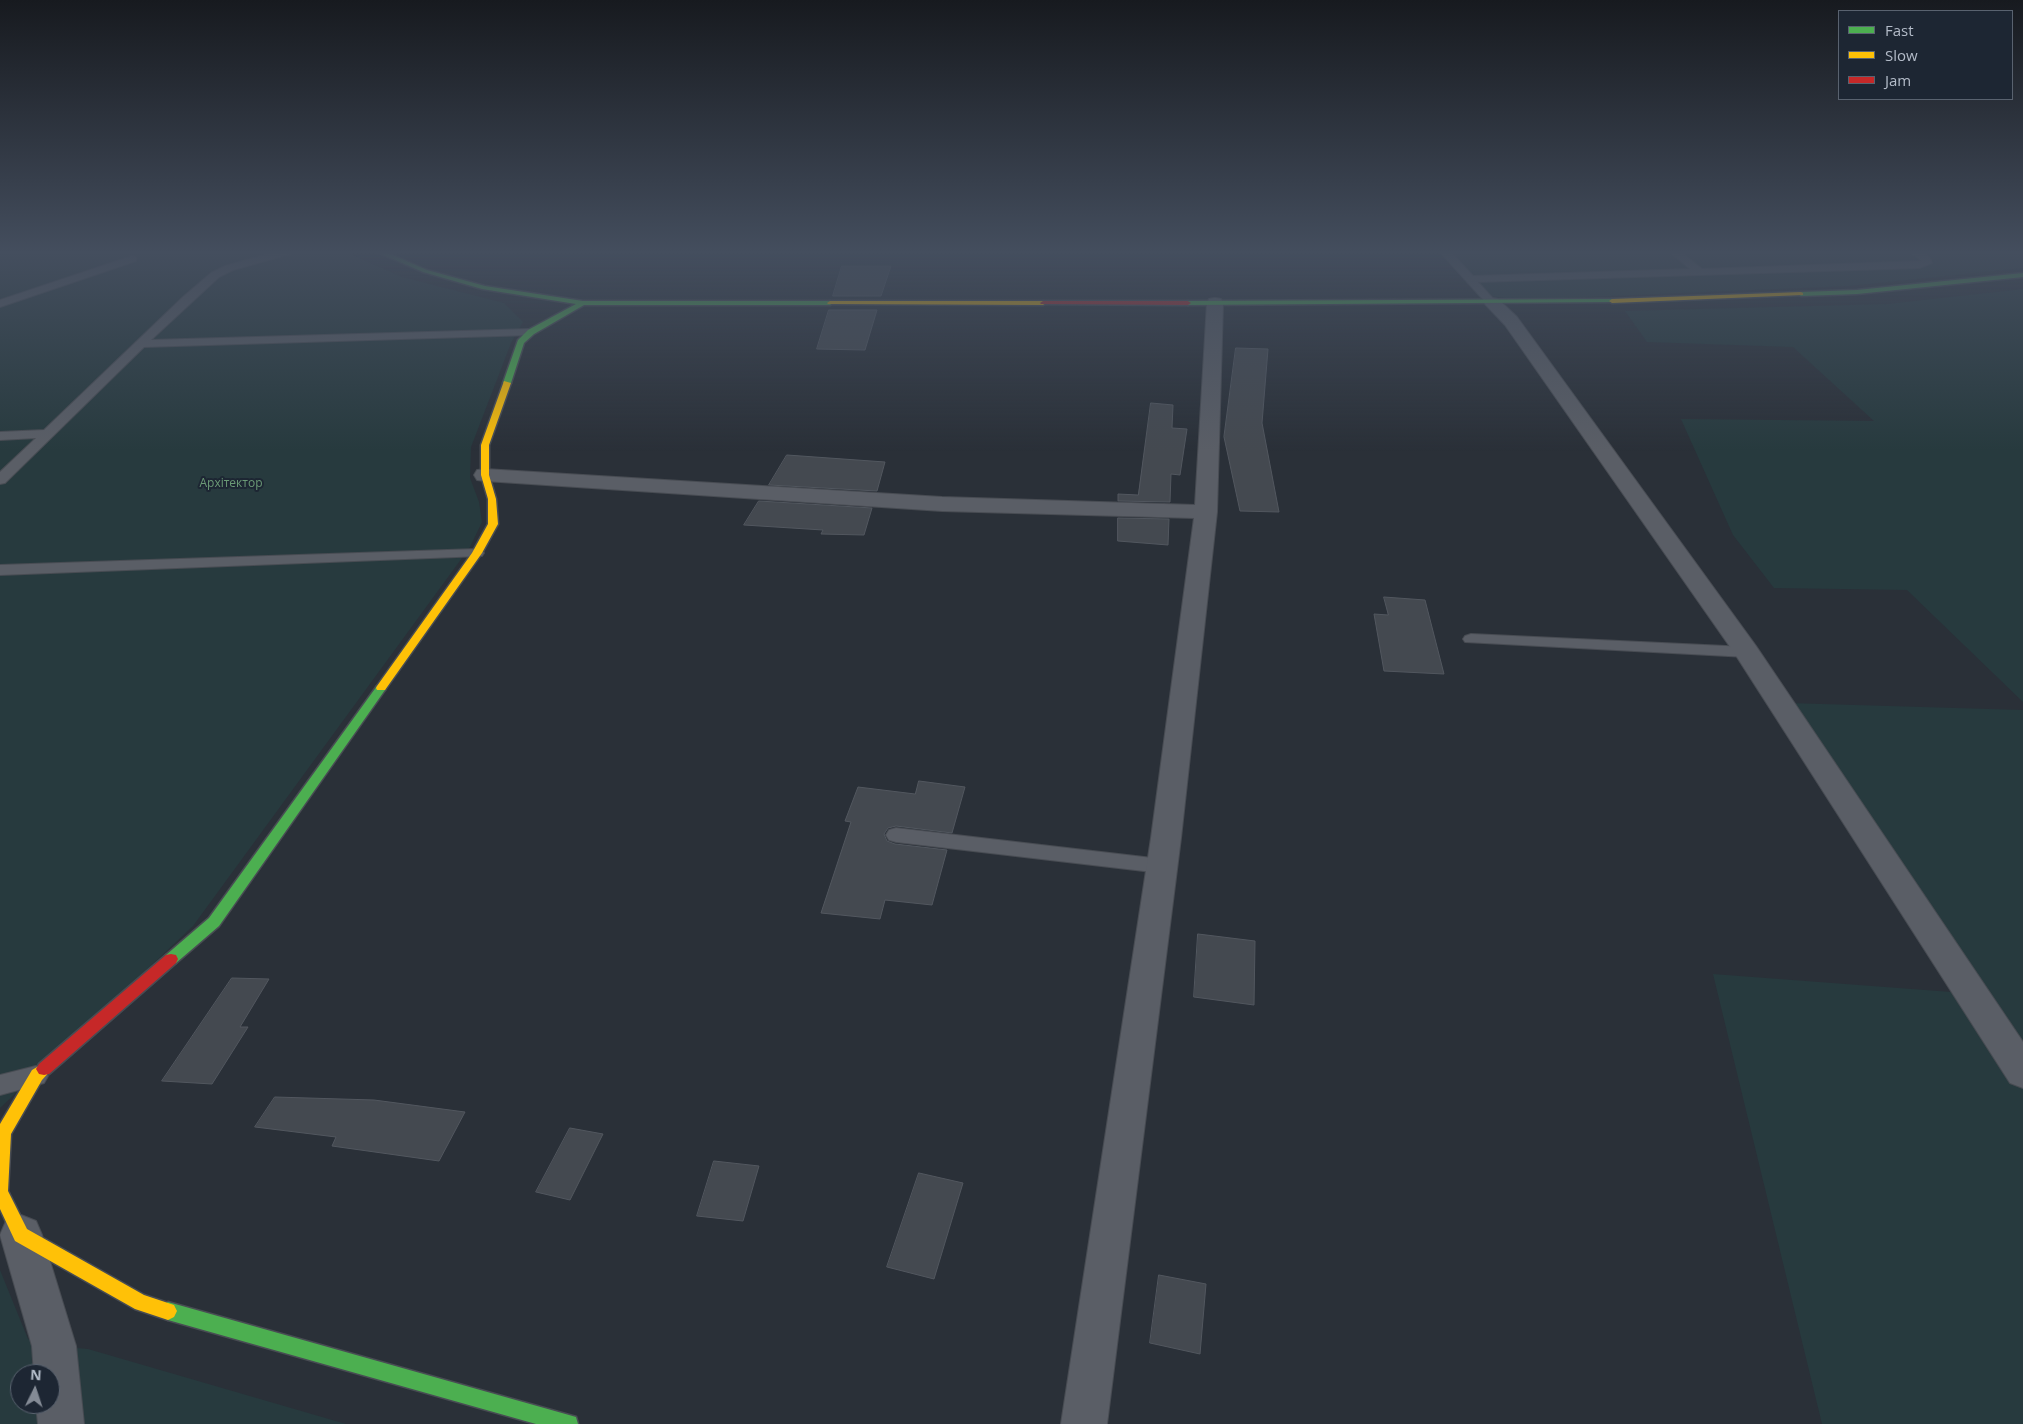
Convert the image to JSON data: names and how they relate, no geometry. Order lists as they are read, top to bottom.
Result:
{
  "parks": ["Архітектор"],
  "legend": ["Fast", "Slow", "Jam"],
  "north": "top"
}
